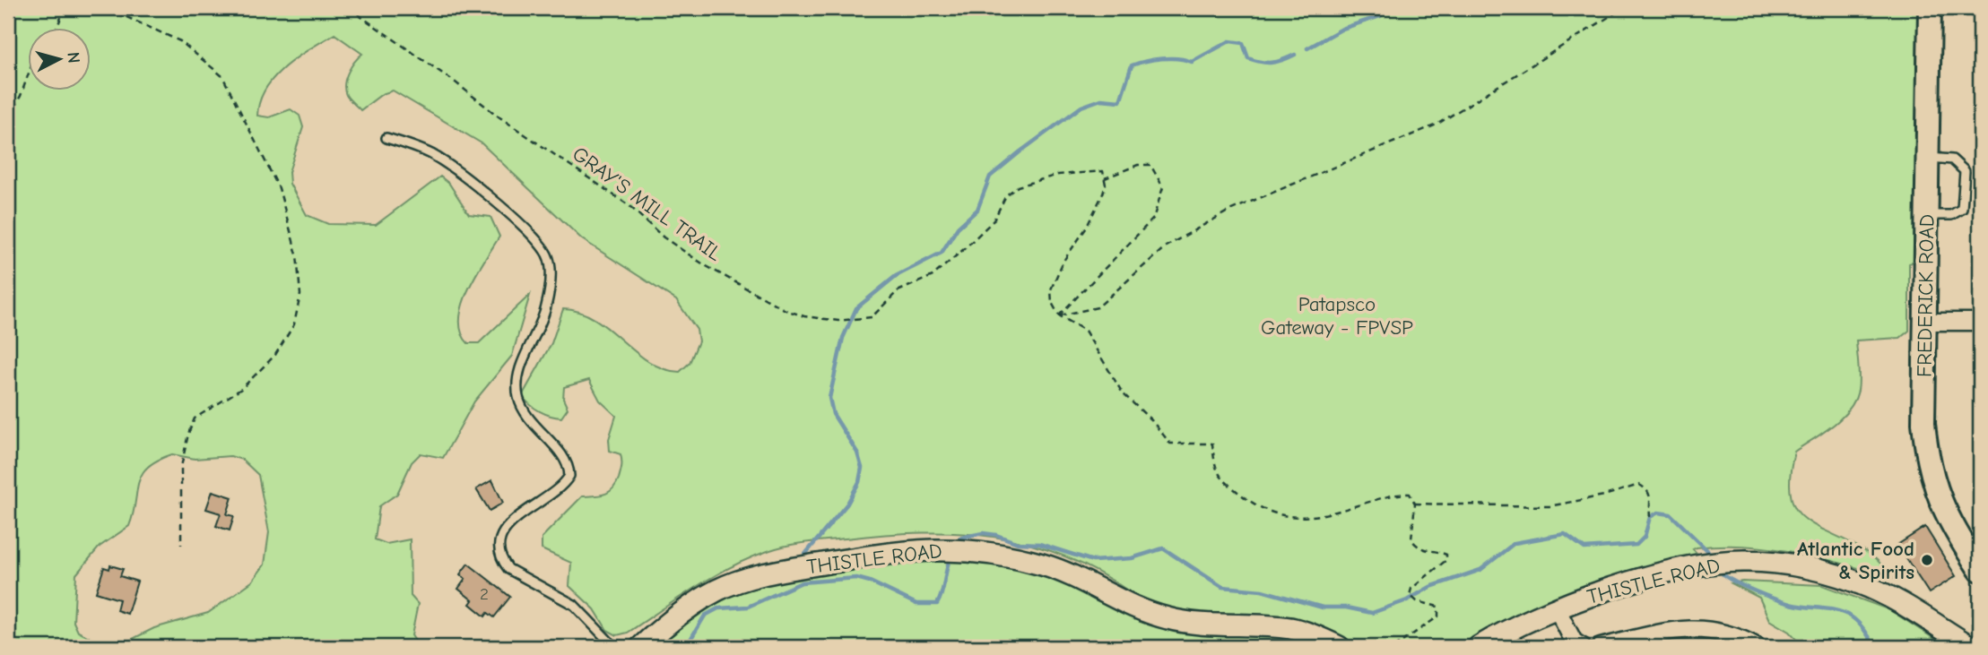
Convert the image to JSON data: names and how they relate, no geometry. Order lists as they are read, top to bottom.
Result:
{
  "streets": {
    "main road": ["FREDERICK ROAD"],
    "street": ["THISTLE ROAD"],
    "path": ["GRAY'S MILL TRAIL"]
  },
  "parks": ["Patapsco Gateway - FPVSP"],
  "places": ["Atlantic Food & Spirits"],
  "house_numbers": ["2"],
  "north": "right"
}
